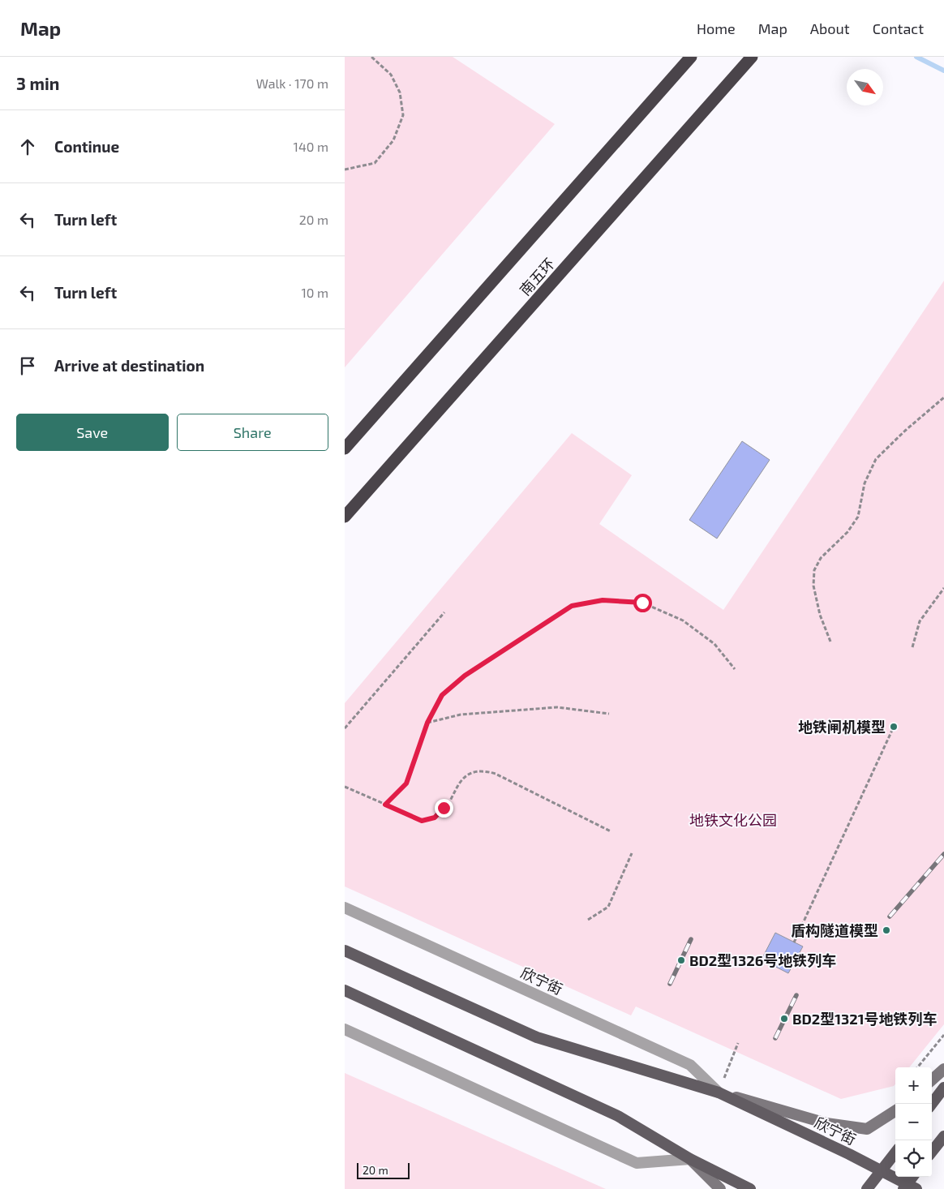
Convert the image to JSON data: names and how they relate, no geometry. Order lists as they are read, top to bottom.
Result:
{
  "streets": {
    "highway": ["南五环"],
    "main road": ["欣宁街"]
  },
  "parks": ["地铁文化公园"],
  "places": [
    "地铁闸机模型",
    "盾构隧道模型",
    "BD2型1326号地铁列车",
    "BD2型1321号地铁列车"
  ],
  "scale_bar": "20 m",
  "north": "bottom right",
  "page": {
    "header": "Map",
    "nav": [
      "Home",
      "Map",
      "About",
      "Contact"
    ],
    "heading": ["3 min", "Walk · 170 m"],
    "list": [
      ["Continue", "140 m"],
      ["Turn left", "20 m"],
      ["Turn left", "10 m"],
      "Arrive at destination"
    ],
    "buttons": ["Save", "Share"],
    "map_buttons": ["+", "−"],
    "scale": "20 m"
  }
}
